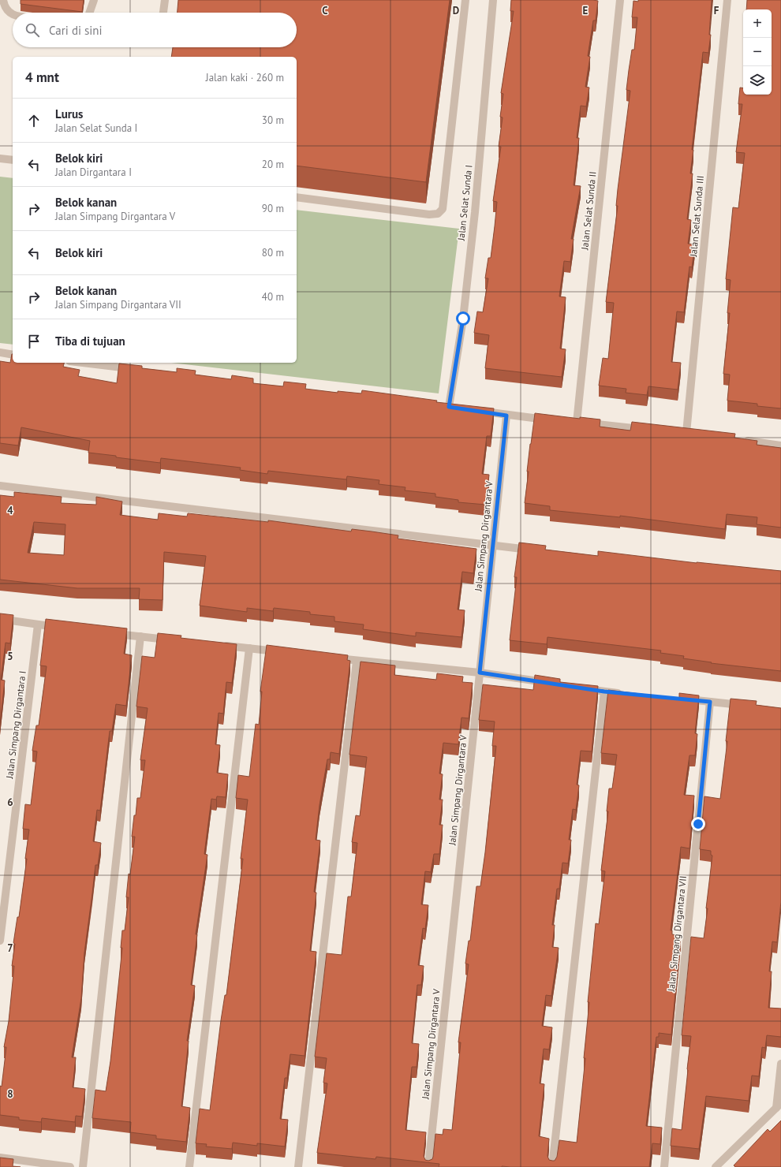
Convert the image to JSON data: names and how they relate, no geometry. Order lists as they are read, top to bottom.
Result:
{
  "streets": {
    "street": [
      "Jalan Selat Sunda I",
      "Jalan Selat Sunda II",
      "Jalan Selat Sunda III",
      "Jalan Simpang Dirgantara V",
      "Jalan Simpang Dirgantara I",
      "Jalan Simpang Dirgantara VII"
    ]
  },
  "page": {
    "map_buttons": ["+", "−"],
    "search": "Cari di sini",
    "heading": ["4 mnt", "Jalan kaki · 260 m"],
    "list": [
      ["Lurus", "Jalan Selat Sunda I", "30 m"],
      ["Belok kiri", "Jalan Dirgantara I", "20 m"],
      ["Belok kanan", "Jalan Simpang Dirgantara V", "90 m"],
      ["Belok kiri", "80 m"],
      ["Belok kanan", "Jalan Simpang Dirgantara VII", "40 m"],
      "Tiba di tujuan"
    ]
  },
  "grid": {
    "columns": [
      "C",
      "D",
      "E",
      "F"
    ],
    "rows": [
      "4",
      "5",
      "6",
      "7",
      "8"
    ]
  }
}
